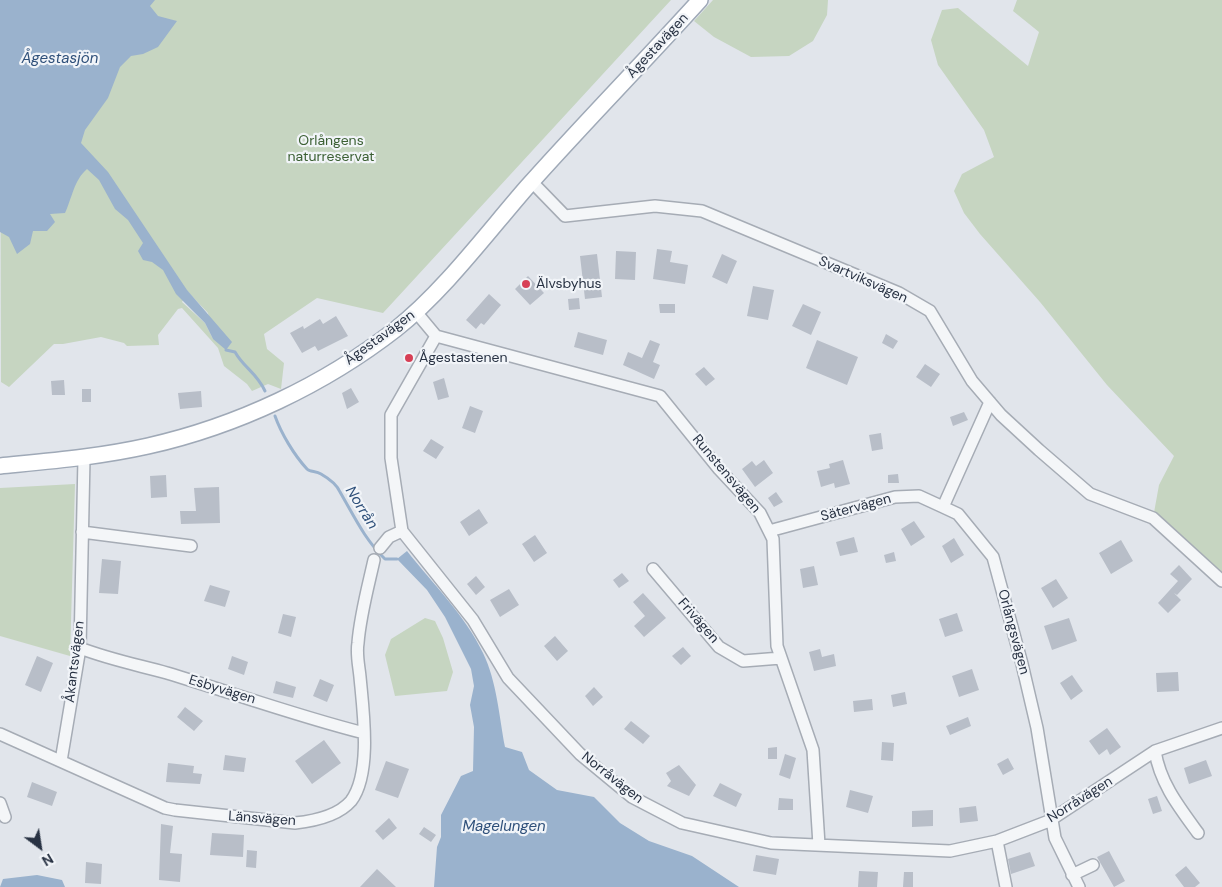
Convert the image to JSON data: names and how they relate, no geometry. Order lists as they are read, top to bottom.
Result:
{
  "streets": {
    "main road": ["Ågestavägen"],
    "street": [
      "Svartviksvägen",
      "Runstensvägen",
      "Sätervägen",
      "Frivägen",
      "Orlångsvägen",
      "Åkantsvägen",
      "Esbyvägen",
      "Norråvägen",
      "Länsvägen"
    ]
  },
  "crossings": [
    ["Ågestavägen", "Svartviksvägen"],
    ["Ågestavägen", "Åkantsvägen"],
    ["Runstensvägen", "Sätervägen"],
    ["Runstensvägen", "Frivägen"],
    ["Runstensvägen", "Norråvägen"],
    ["Sätervägen", "Orlångsvägen"],
    ["Orlångsvägen", "Norråvägen"],
    ["Åkantsvägen", "Esbyvägen"],
    ["Åkantsvägen", "Länsvägen"],
    ["Esbyvägen", "Länsvägen"]
  ],
  "water": ["Ågestasjön", "Norrån", "Magelungen"],
  "parks": ["Orlångens naturreservat"],
  "places": ["Älvsbyhus", "Ågestastenen"],
  "north": "bottom right"
}
